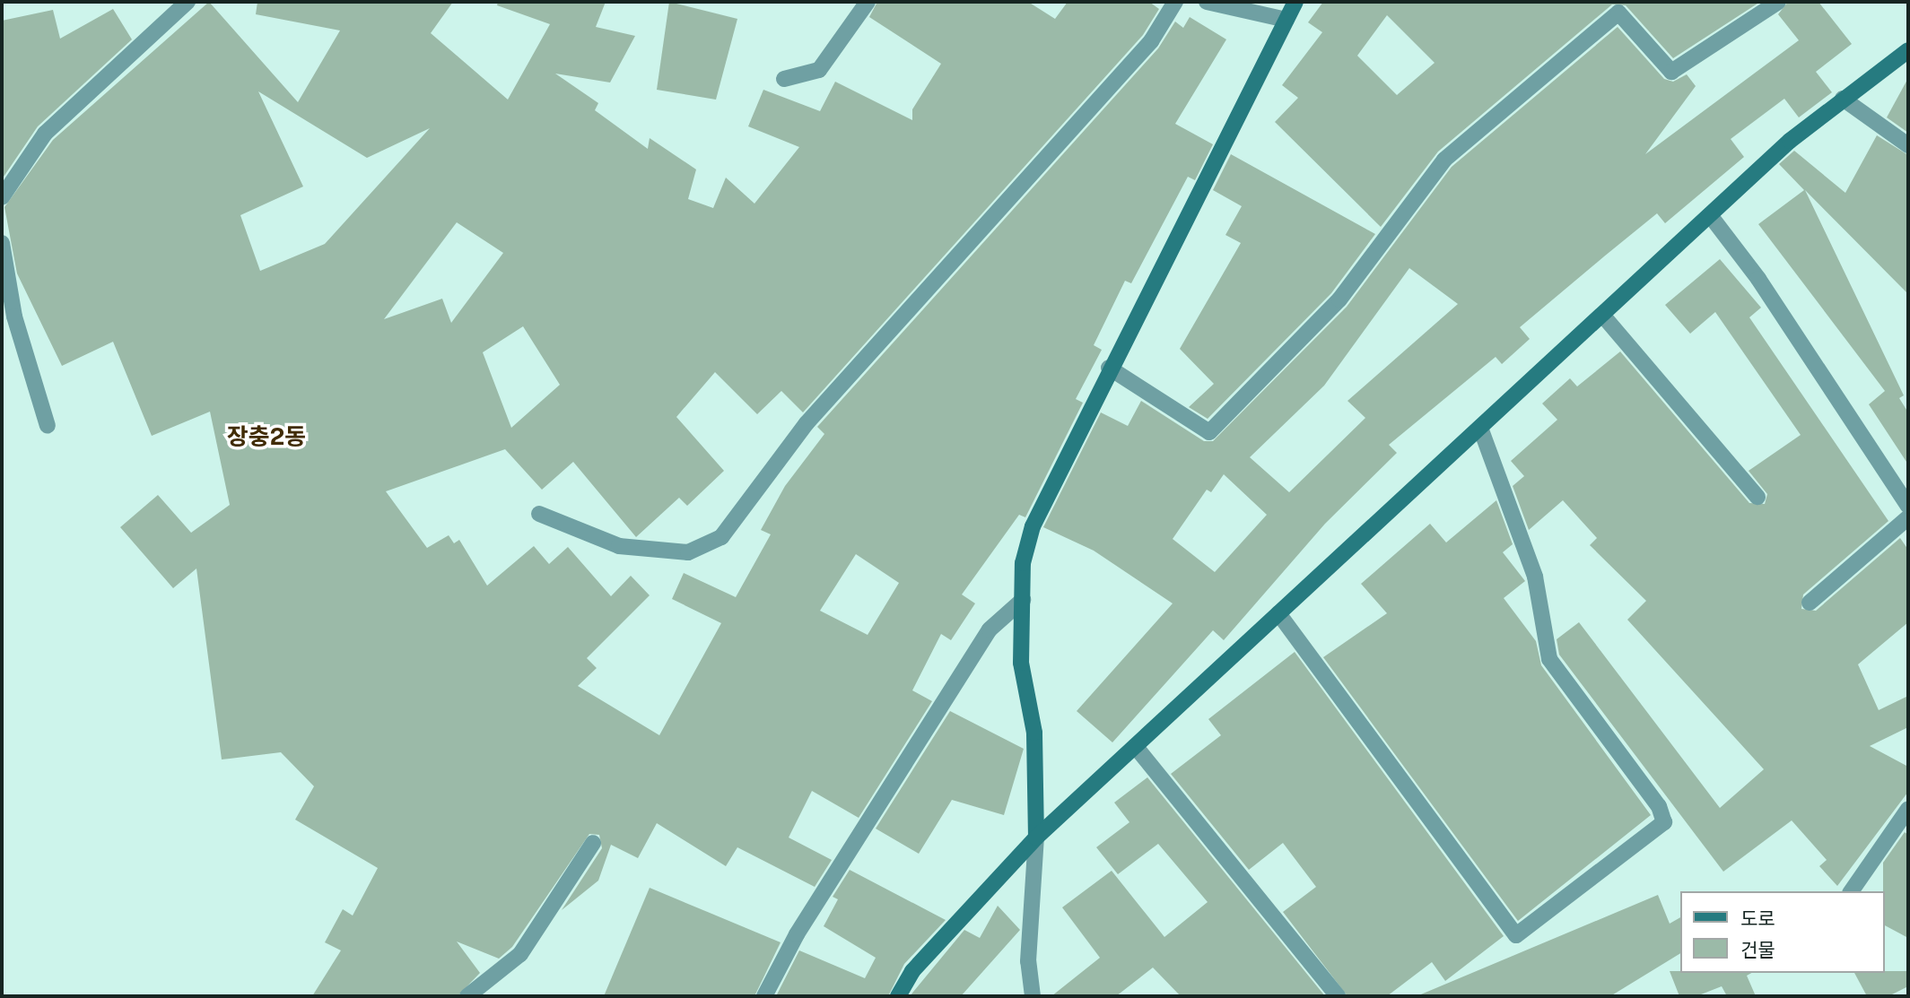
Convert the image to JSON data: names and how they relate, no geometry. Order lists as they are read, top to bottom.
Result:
{
  "districts": ["장충2동"],
  "legend": ["도로", "건물"]
}
